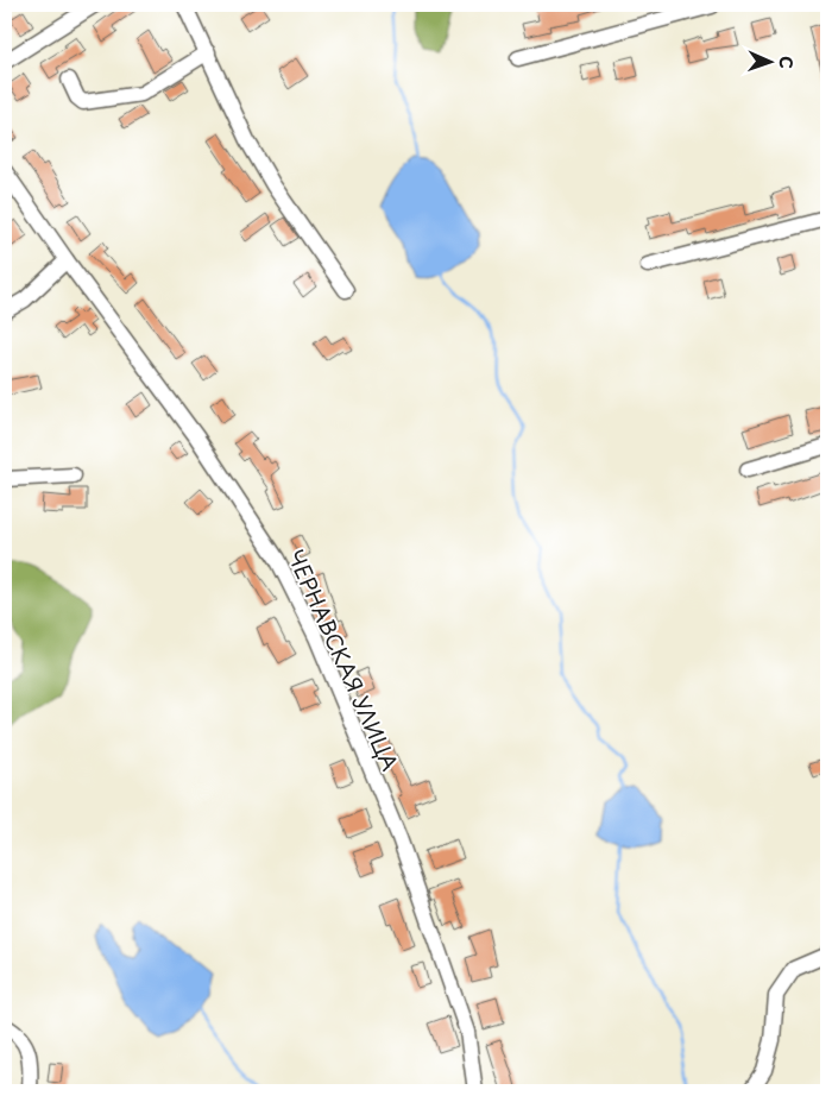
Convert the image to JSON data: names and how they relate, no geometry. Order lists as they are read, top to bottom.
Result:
{
  "streets": {
    "street": ["ЧЕРНАВСКАЯ УЛИЦА"]
  },
  "north": "right"
}
